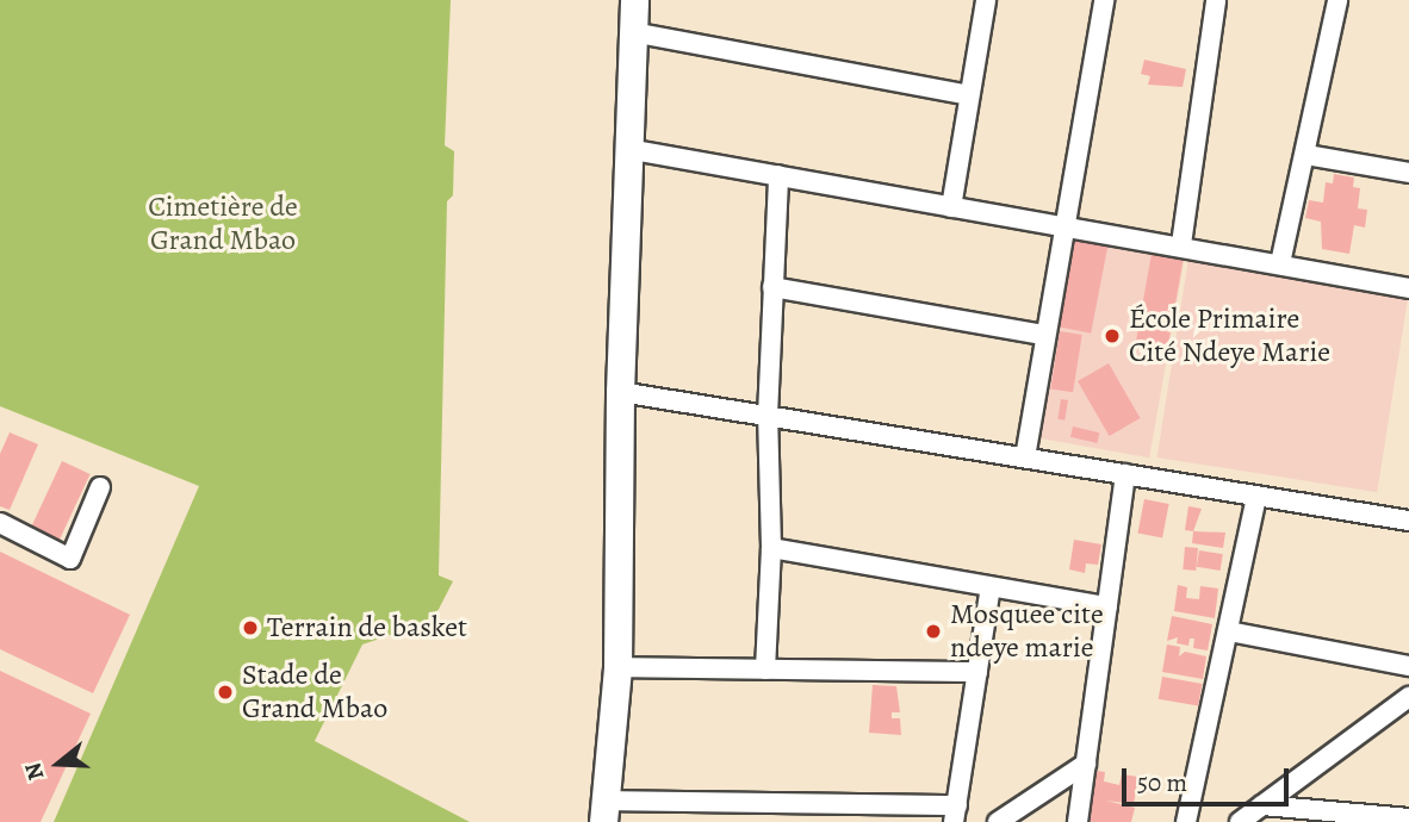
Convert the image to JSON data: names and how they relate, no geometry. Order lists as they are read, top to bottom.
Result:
{
  "parks": ["Cimetière de Grand Mbao"],
  "places": [
    "École Primaire Cité Ndeye Marie",
    "Terrain de basket",
    "Mosquee cite ndeye marie",
    "Stade de Grand Mbao"
  ],
  "scale_bar": "50 m",
  "north": "left"
}
